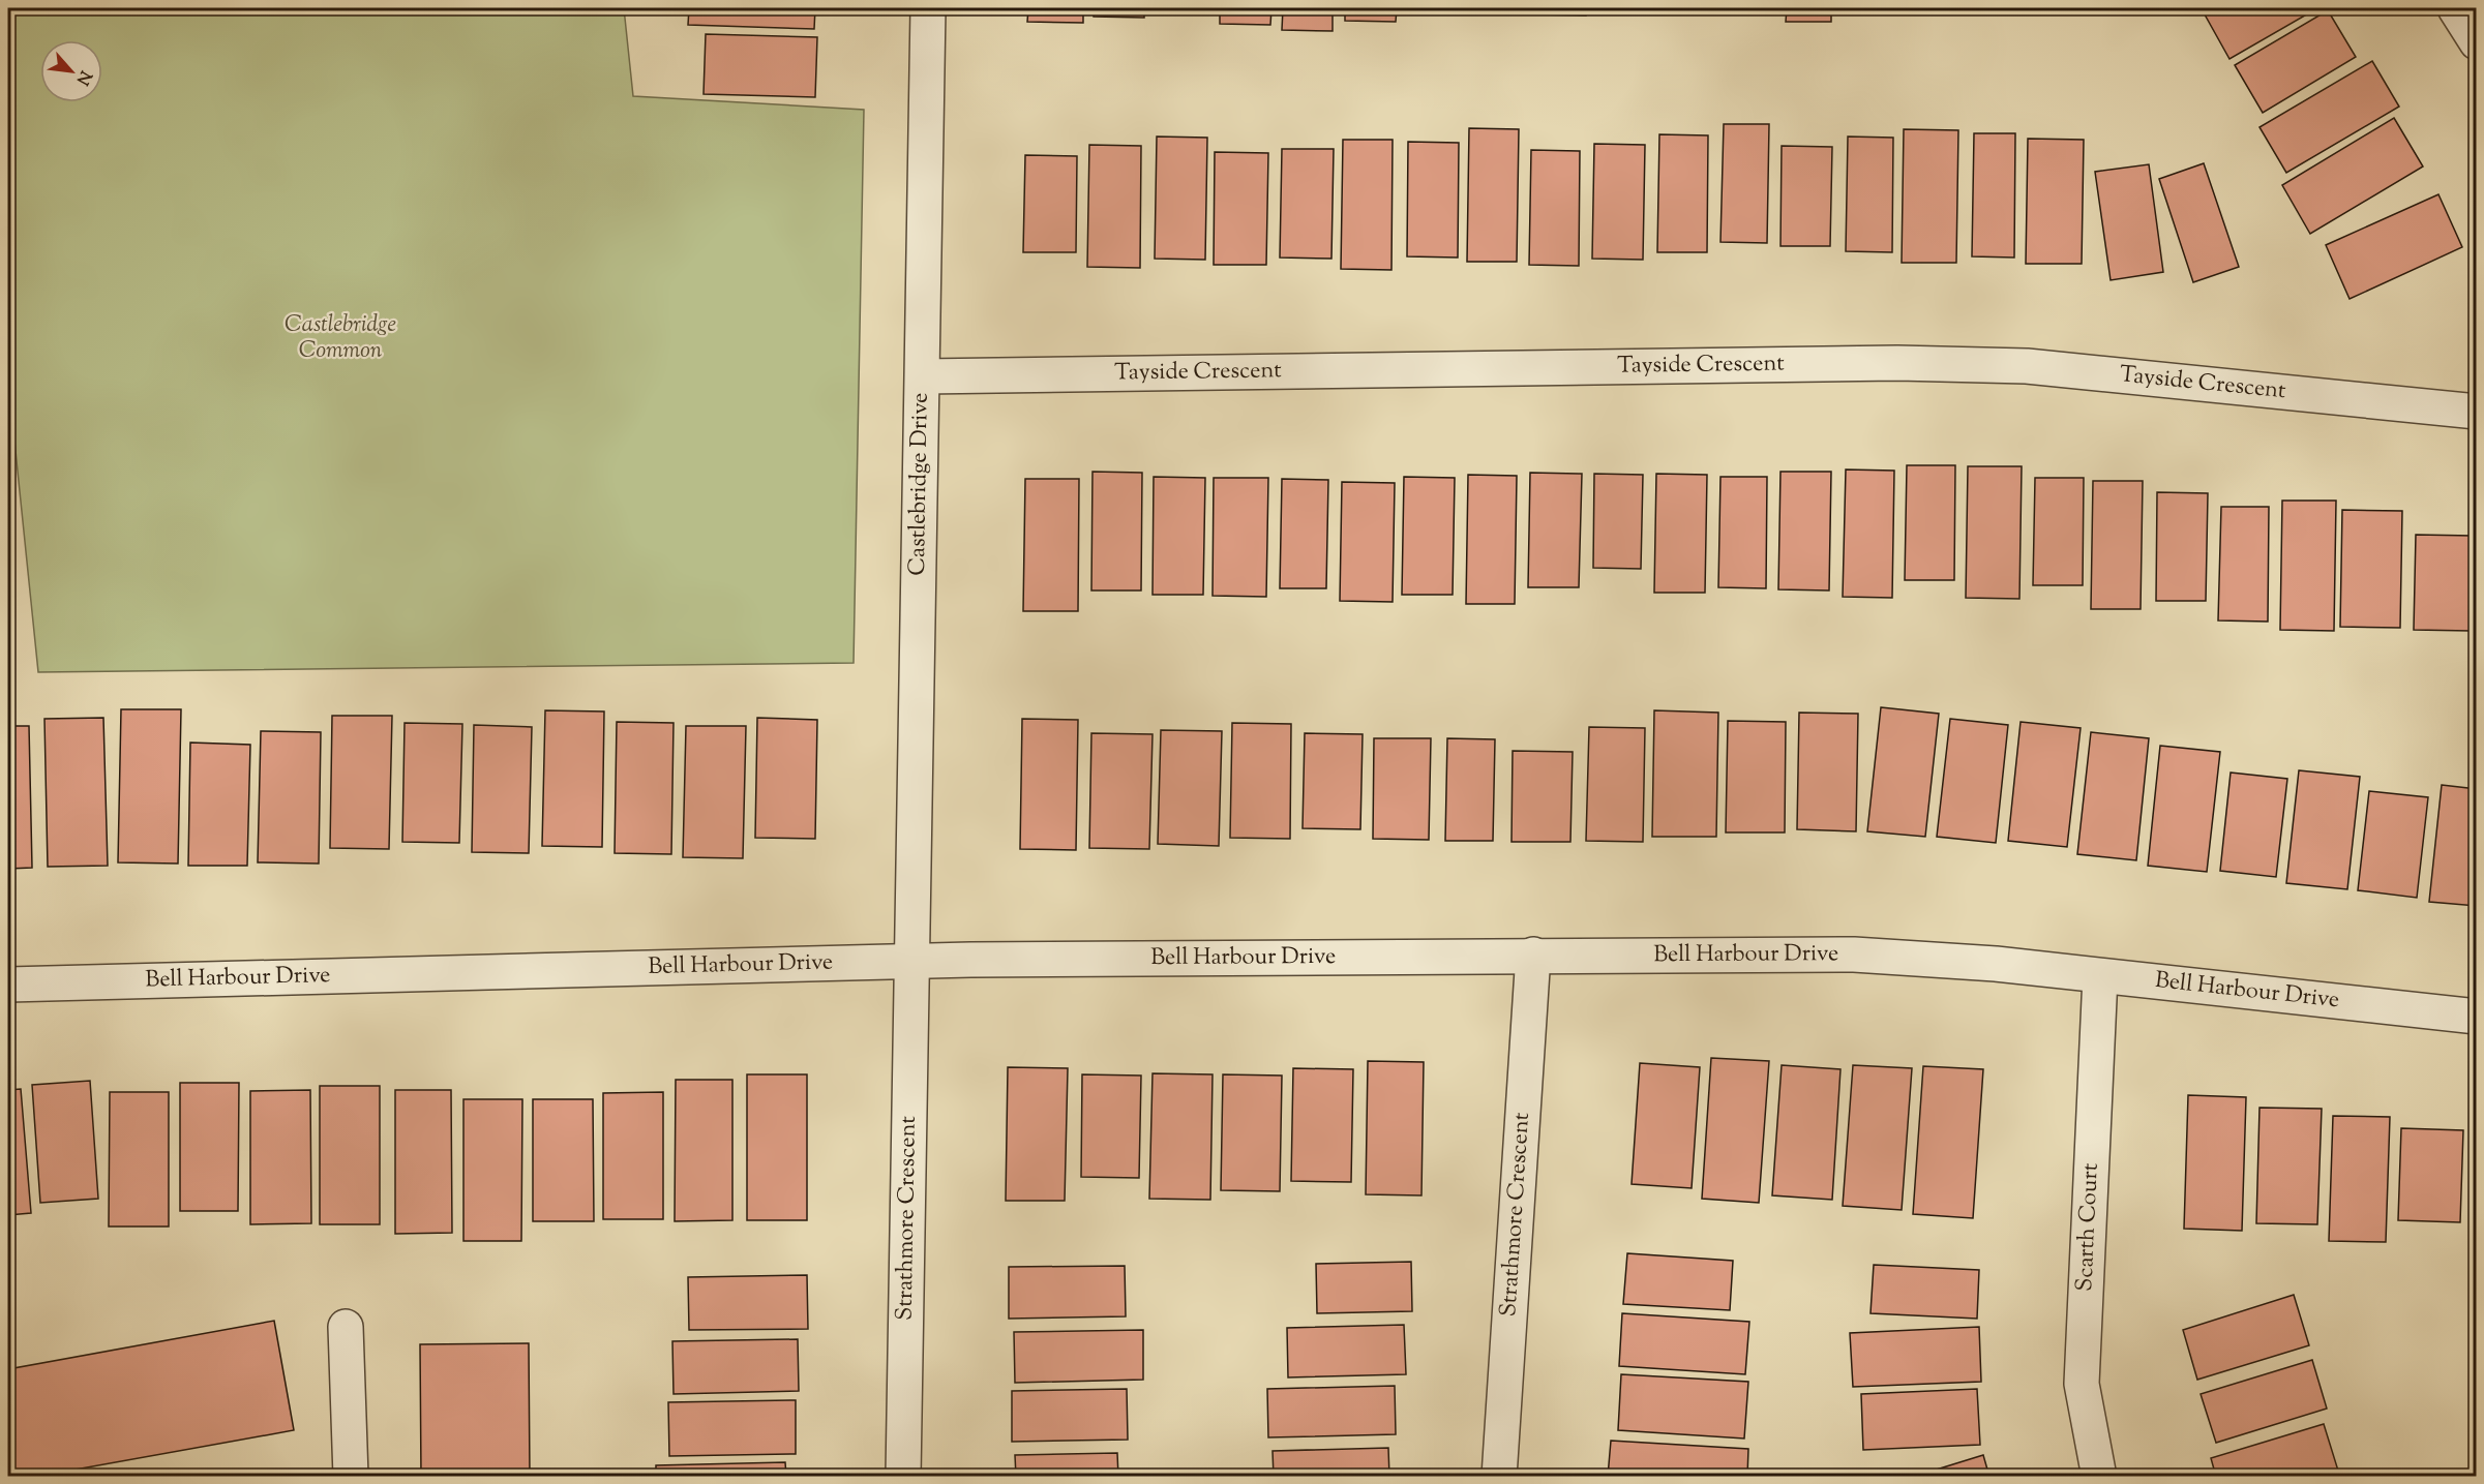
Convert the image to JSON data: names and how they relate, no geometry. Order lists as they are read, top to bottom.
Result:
{
  "streets": {
    "street": [
      "Tayside Crescent",
      "Castlebridge Drive",
      "Bell Harbour Drive",
      "Strathmore Crescent",
      "Scarth Court"
    ]
  },
  "crossings": [
    ["Tayside Crescent", "Castlebridge Drive"],
    ["Castlebridge Drive", "Bell Harbour Drive"],
    ["Castlebridge Drive", "Strathmore Crescent"],
    ["Bell Harbour Drive", "Strathmore Crescent"],
    ["Bell Harbour Drive", "Scarth Court"]
  ],
  "parks": ["Castlebridge Common"],
  "north": "bottom right"
}
